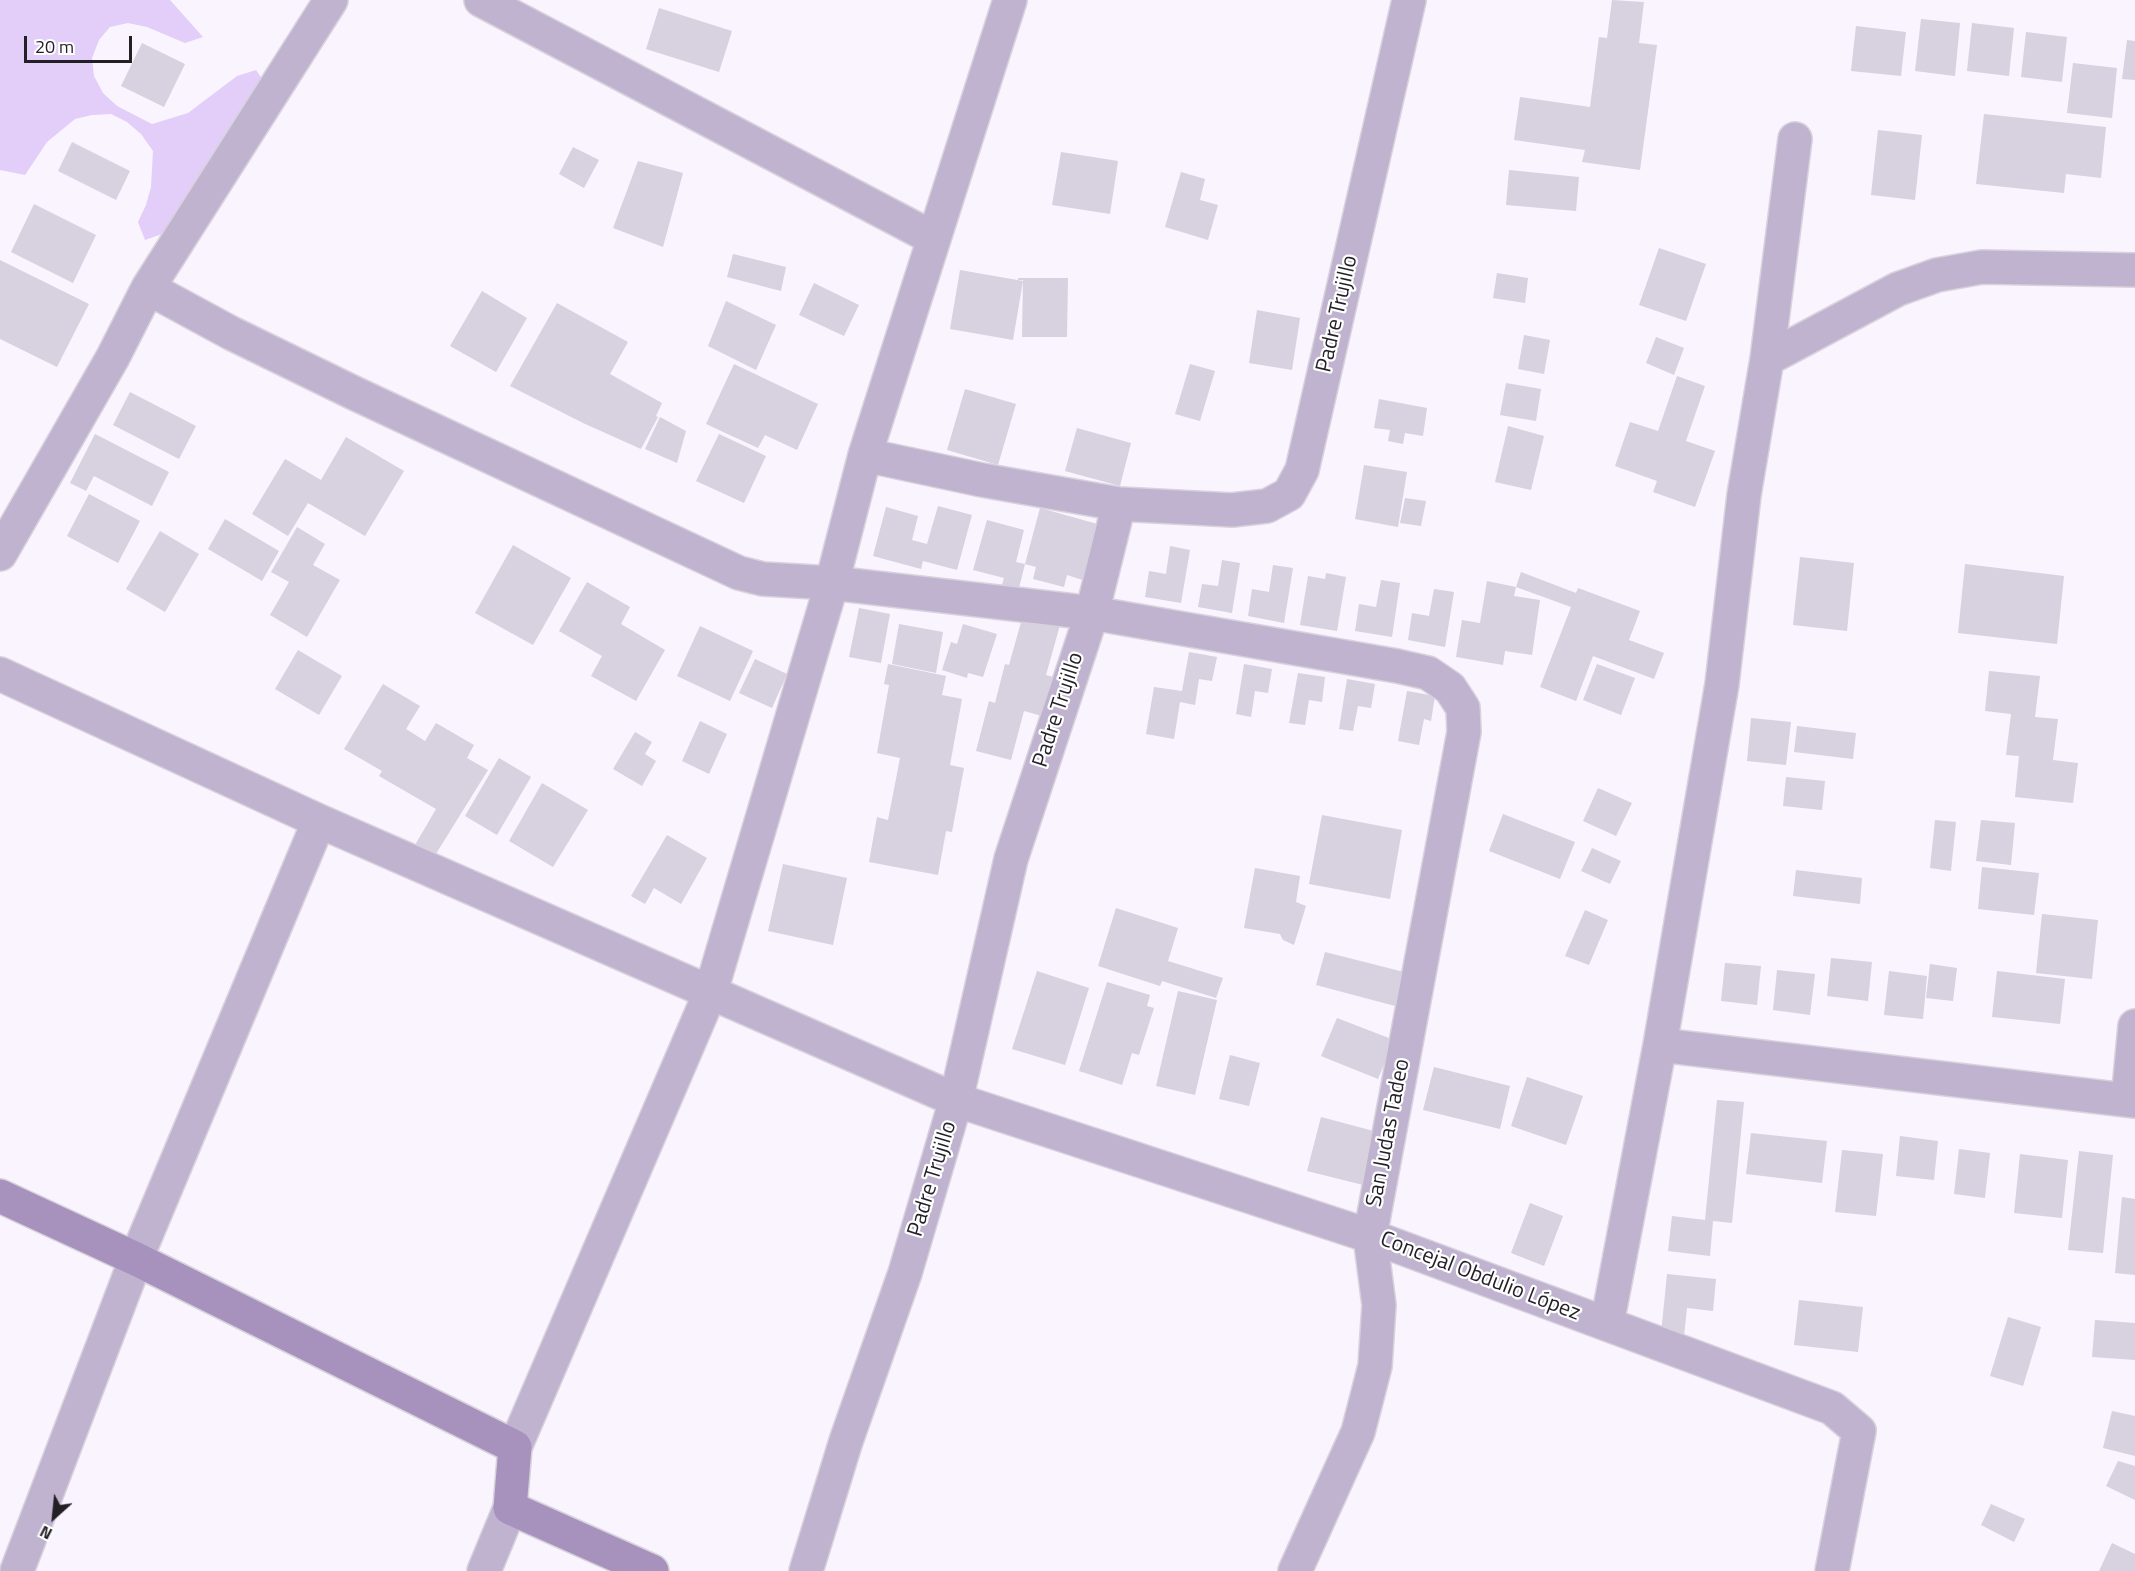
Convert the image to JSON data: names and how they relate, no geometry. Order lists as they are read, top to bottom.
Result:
{
  "streets": {
    "street": ["Padre Trujillo", "San Judas Tadeo", "Concejal Obdulio López"]
  },
  "crossings": [
    ["Padre Trujillo", "San Judas Tadeo"],
    ["Padre Trujillo", "Concejal Obdulio López"],
    ["San Judas Tadeo", "Concejal Obdulio López"]
  ],
  "scale_bar": "20 m",
  "north": "bottom left"
}
